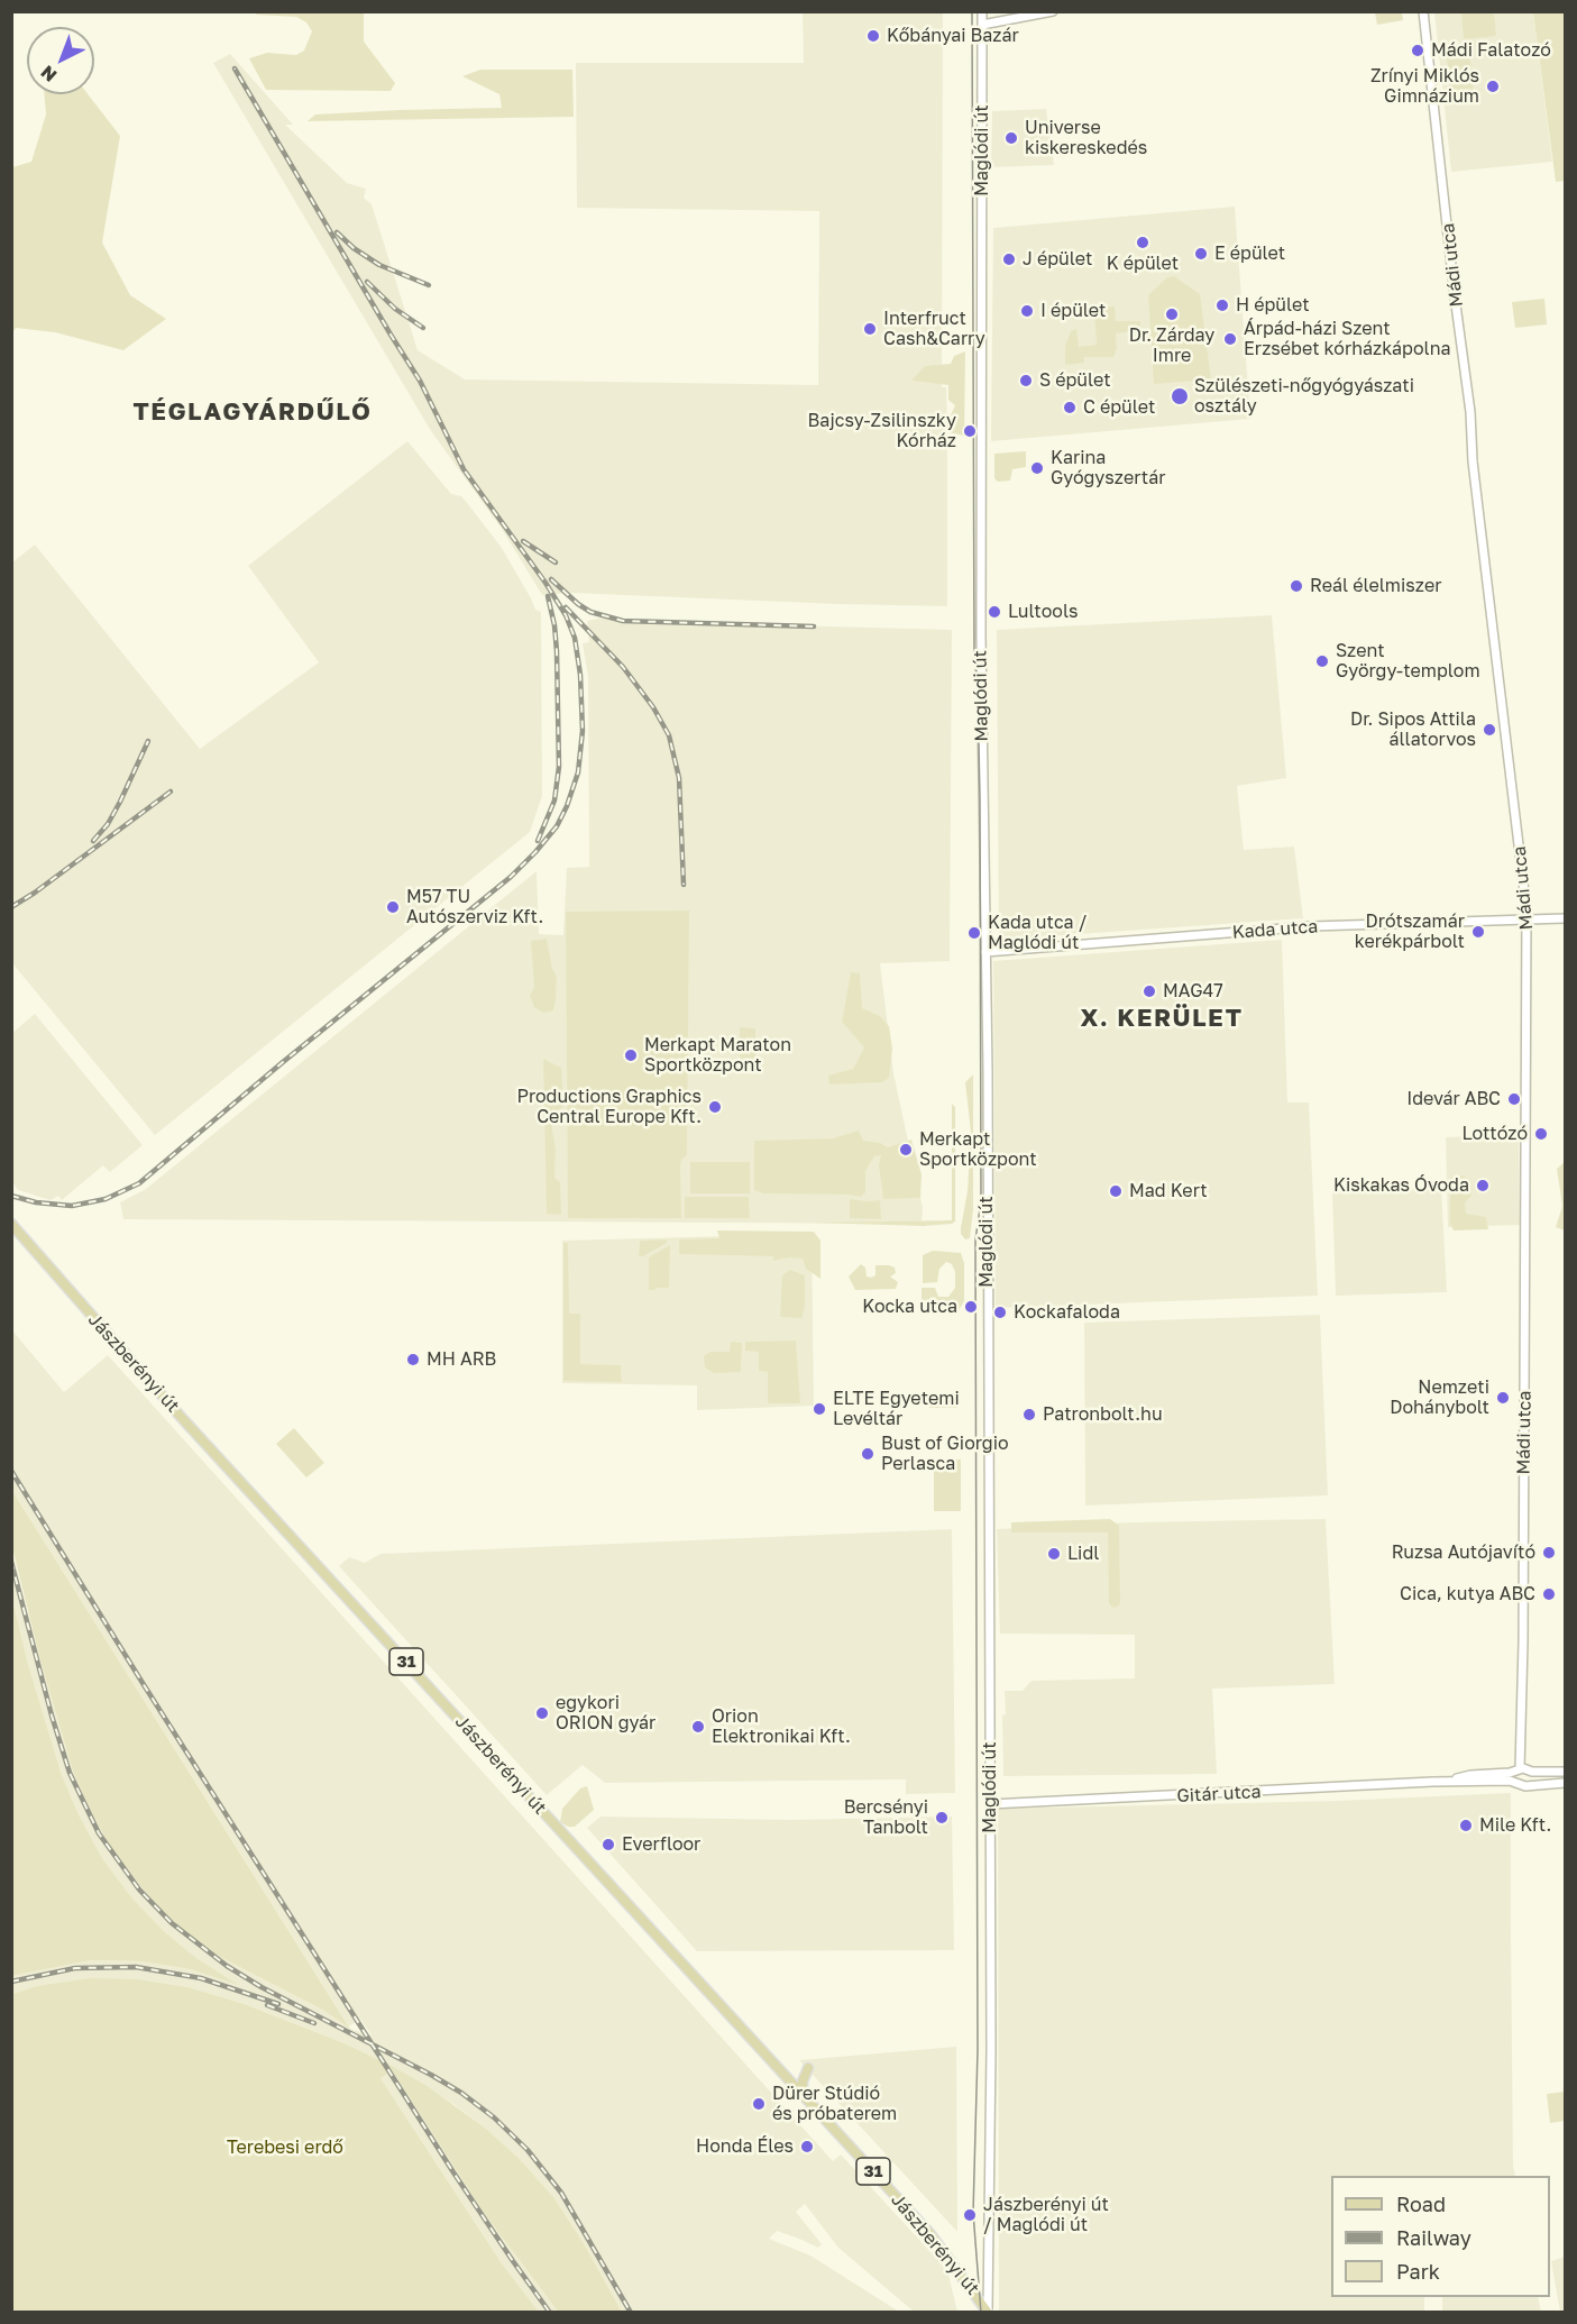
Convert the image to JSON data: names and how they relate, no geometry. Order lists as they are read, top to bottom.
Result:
{
  "streets": {
    "main road": ["Jászberényi út", "31"],
    "street": [
      "Maglódi út",
      "Mádi utca",
      "Kada utca",
      "Gitár utca"
    ]
  },
  "crossings": [
    ["Maglódi út", "Kada utca"],
    ["Maglódi út", "Jászberényi út"],
    ["Maglódi út", "Gitár utca"],
    ["Mádi utca", "Kada utca"],
    ["Mádi utca", "Gitár utca"]
  ],
  "districts": ["TÉGLAGYÁRDŰLŐ", "X. KERÜLET"],
  "parks": ["Terebesi erdő"],
  "places": [
    "Kőbányai Bazár",
    "Mádi Falatozó",
    "Zrínyi Miklós Gimnázium",
    "Universe kiskereskedés",
    "K épület",
    "E épület",
    "J épület",
    "H épület",
    "I épület",
    "Dr. Zárday Imre",
    "Interfruct Cash&Carry",
    "Árpád-házi Szent Erzsébet kórházkápolna",
    "S épület",
    "Szülészeti-nőgyógyászati osztály",
    "C épület",
    "Bajcsy-Zsilinszky Kórház",
    "Karina Gyógyszertár",
    "Reál élelmiszer",
    "Lultools",
    "Szent György-templom",
    "Dr. Sipos Attila állatorvos",
    "M57 TU Autószerviz Kft.",
    "Drótszamár kerékpárbolt",
    "Kada utca / Maglódi út",
    "MAG47",
    "Merkapt Maraton Sportközpont",
    "Idevár ABC",
    "Productions Graphics Central Europe Kft.",
    "Lottózó",
    "Merkapt Sportközpont",
    "Kiskakas Óvoda",
    "Mad Kert",
    "Kocka utca",
    "Kockafaloda",
    "MH ARB",
    "Nemzeti Dohánybolt",
    "ELTE Egyetemi Levéltár",
    "Patronbolt.hu",
    "Bust of Giorgio Perlasca",
    "Ruzsa Autójavító",
    "Lidl",
    "Cica, kutya ABC",
    "egykori ORION gyár",
    "Orion Elektronikai Kft.",
    "Bercsényi Tanbolt",
    "Mile Kft.",
    "Everfloor",
    "Dürer Stúdió és próbaterem",
    "Honda Éles",
    "Jászberényi út / Maglódi út"
  ],
  "legend": ["Road", "Railway", "Park"],
  "north": "bottom left"
}
